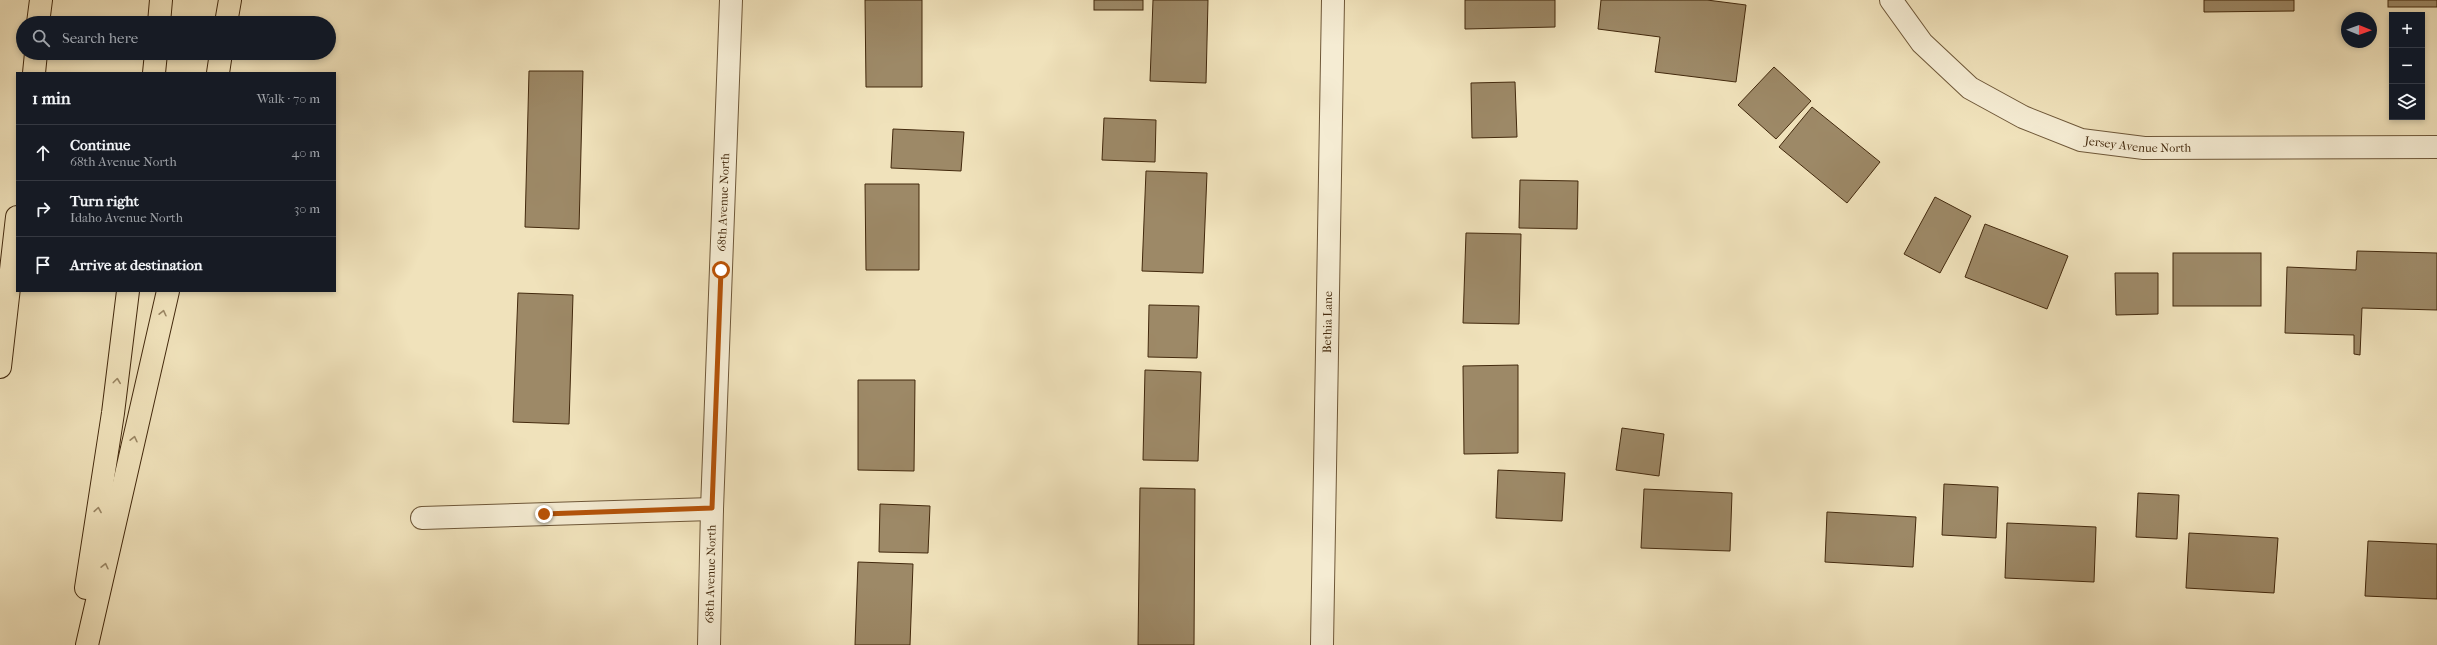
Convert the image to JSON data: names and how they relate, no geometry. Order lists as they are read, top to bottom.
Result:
{
  "streets": {
    "street": ["Jersey Avenue North", "68th Avenue North", "Bethia Lane"]
  },
  "north": "right",
  "page": {
    "map_buttons": ["+", "−"],
    "search": "Search here",
    "heading": ["1 min", "Walk · 70 m"],
    "list": [
      ["Continue", "68th Avenue North", "40 m"],
      ["Turn right", "Idaho Avenue North", "30 m"],
      "Arrive at destination"
    ]
  }
}
